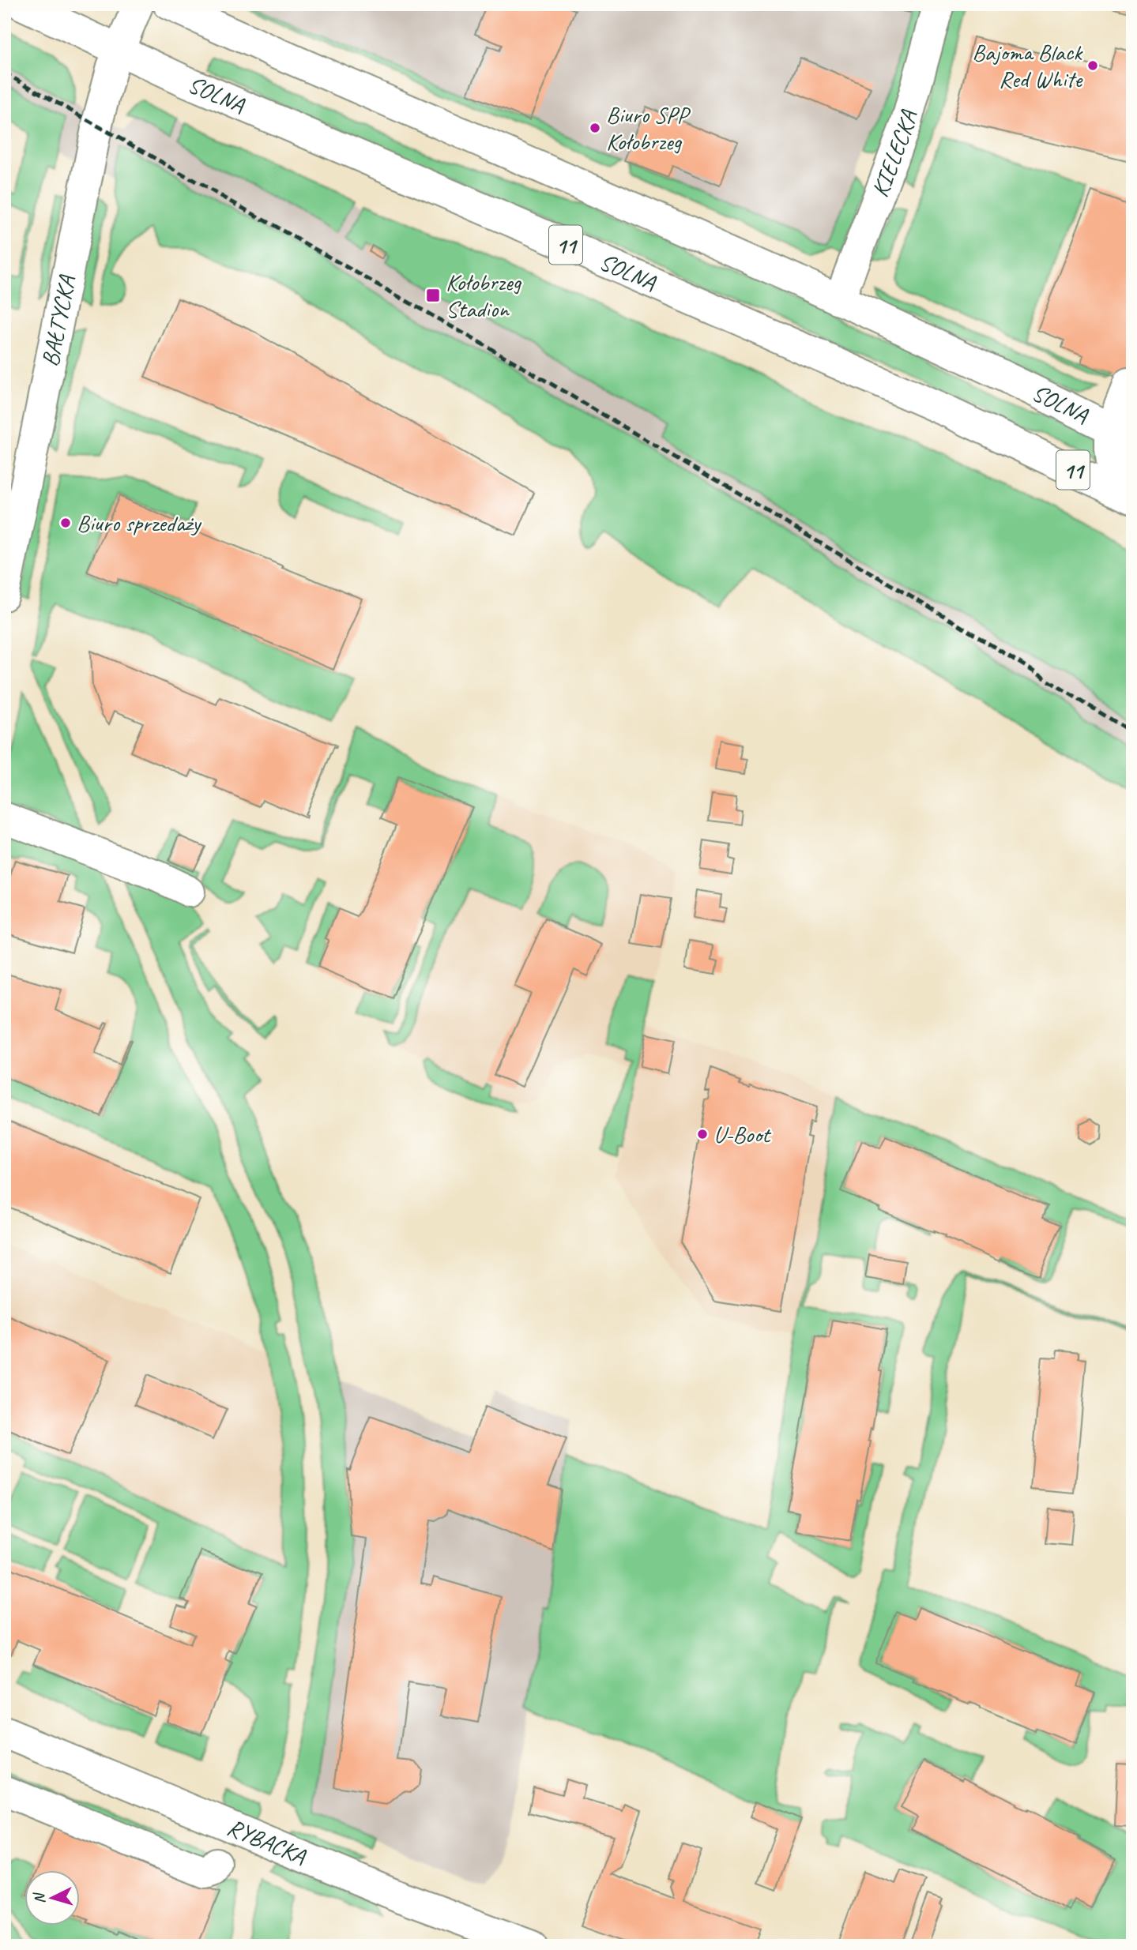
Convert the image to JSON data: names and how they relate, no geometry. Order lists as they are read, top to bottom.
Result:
{
  "streets": {
    "main road": [
      "SOLNA",
      "KIELECKA",
      "11",
      "BAŁTYCKA",
      "RYBACKA"
    ]
  },
  "crossings": [
    ["SOLNA", "KIELECKA"],
    ["SOLNA", "BAŁTYCKA"]
  ],
  "places": {
    "other": [
      "Bajoma Black Red White",
      "Biuro SPP Kołobrzeg",
      "Biuro sprzedaży",
      "U-Boot"
    ],
    "transit": ["Kołobrzeg Stadion"]
  },
  "north": "left"
}
